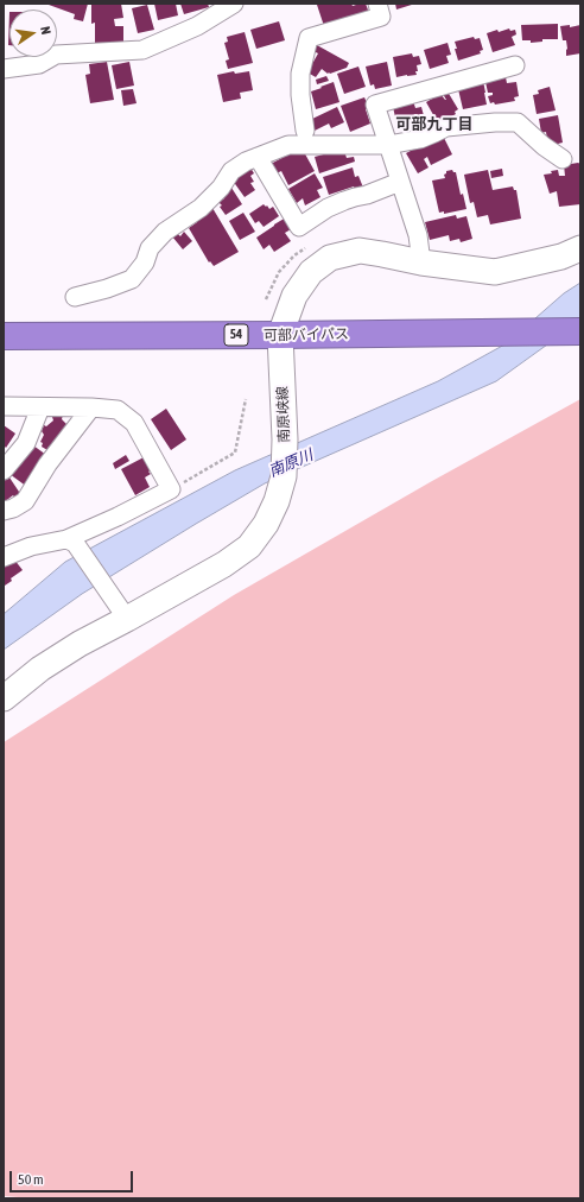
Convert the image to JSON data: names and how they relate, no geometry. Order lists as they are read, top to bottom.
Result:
{
  "streets": {
    "highway": ["54", "可部バイパス"],
    "main road": ["南原峡線"]
  },
  "crossings": [
    ["可部バイパス", "南原峡線"]
  ],
  "districts": ["可部九丁目"],
  "water": ["南原川"],
  "scale_bar": "50 m",
  "north": "right"
}
